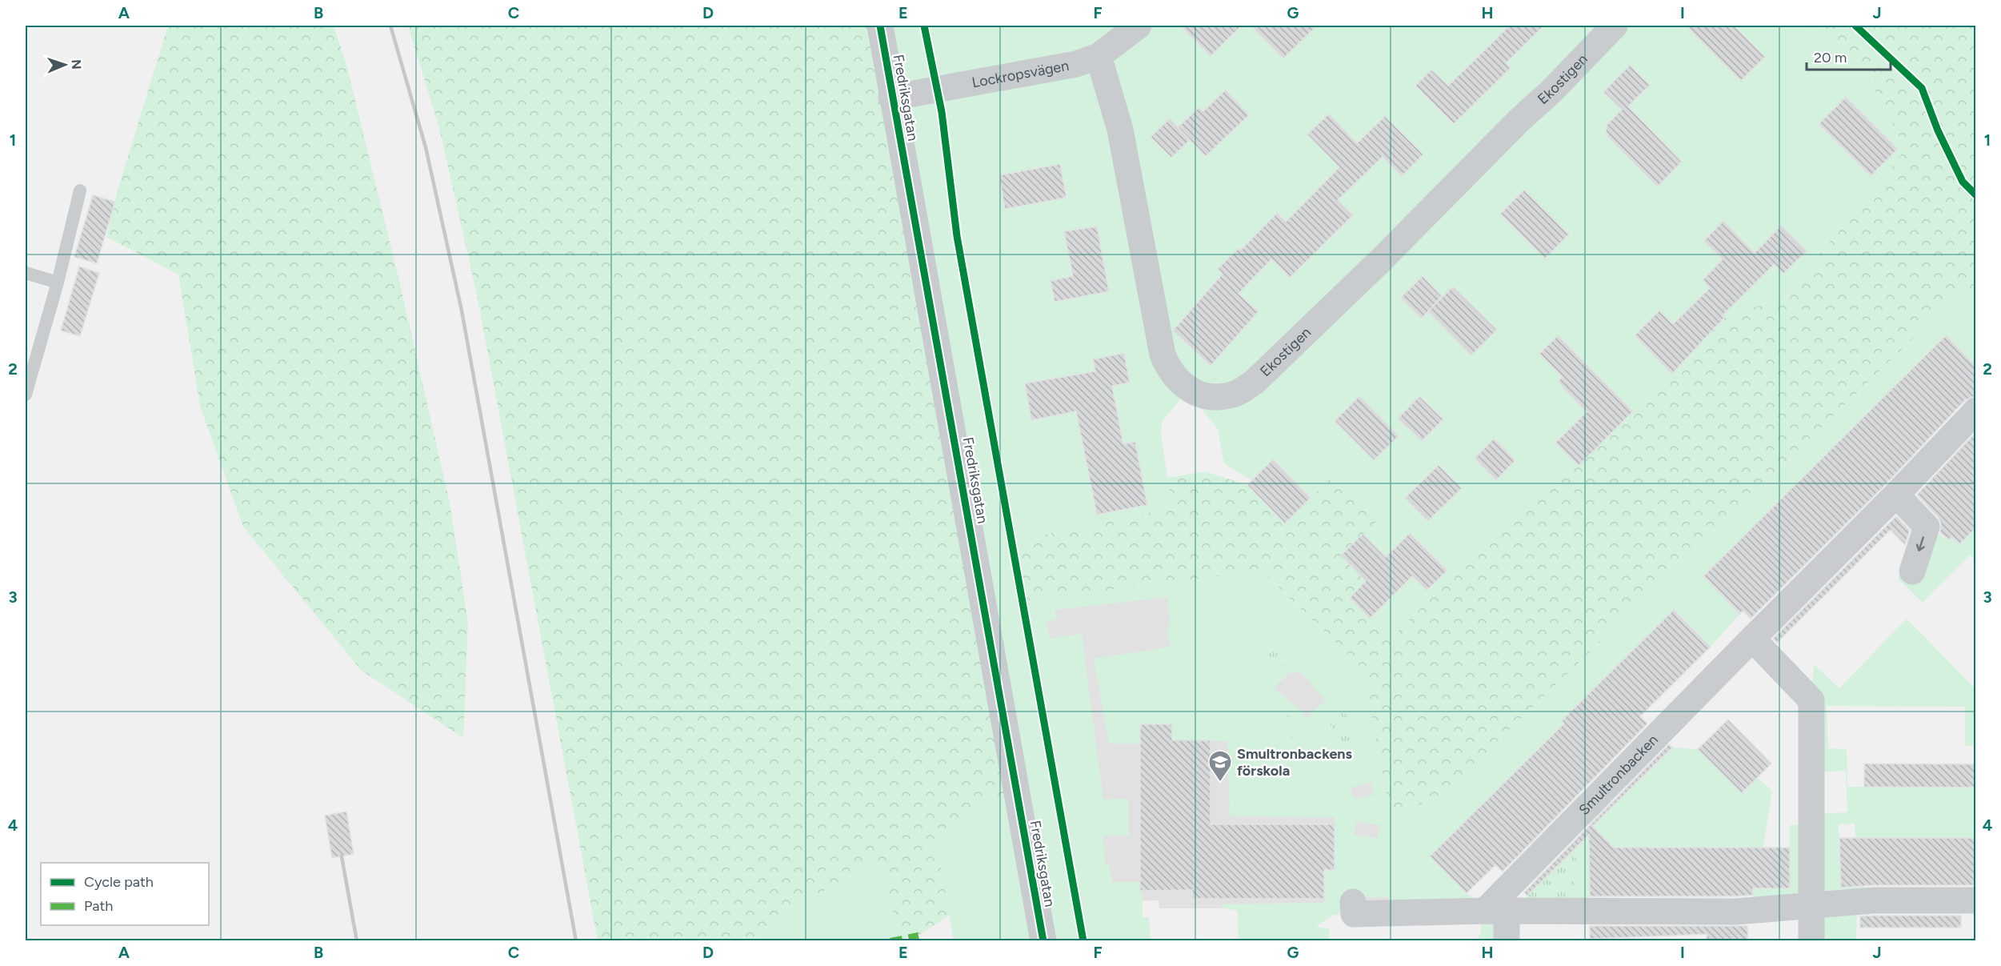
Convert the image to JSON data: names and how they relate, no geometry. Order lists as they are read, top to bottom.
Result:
{
  "streets": {
    "street": [
      "Lockropsvägen",
      "Ekostigen",
      "Fredriksgatan",
      "Smultronbacken"
    ]
  },
  "crossings": [
    ["Lockropsvägen", "Ekostigen"],
    ["Lockropsvägen", "Fredriksgatan"]
  ],
  "places": {
    "school or university": ["Smultronbackens förskola"]
  },
  "legend": ["Cycle path", "Path"],
  "scale_bar": "20 m",
  "north": "right",
  "grid": {
    "columns": [
      "A",
      "B",
      "C",
      "D",
      "E",
      "F",
      "G",
      "H",
      "I",
      "J"
    ],
    "rows": [
      "1",
      "2",
      "3",
      "4"
    ]
  }
}
